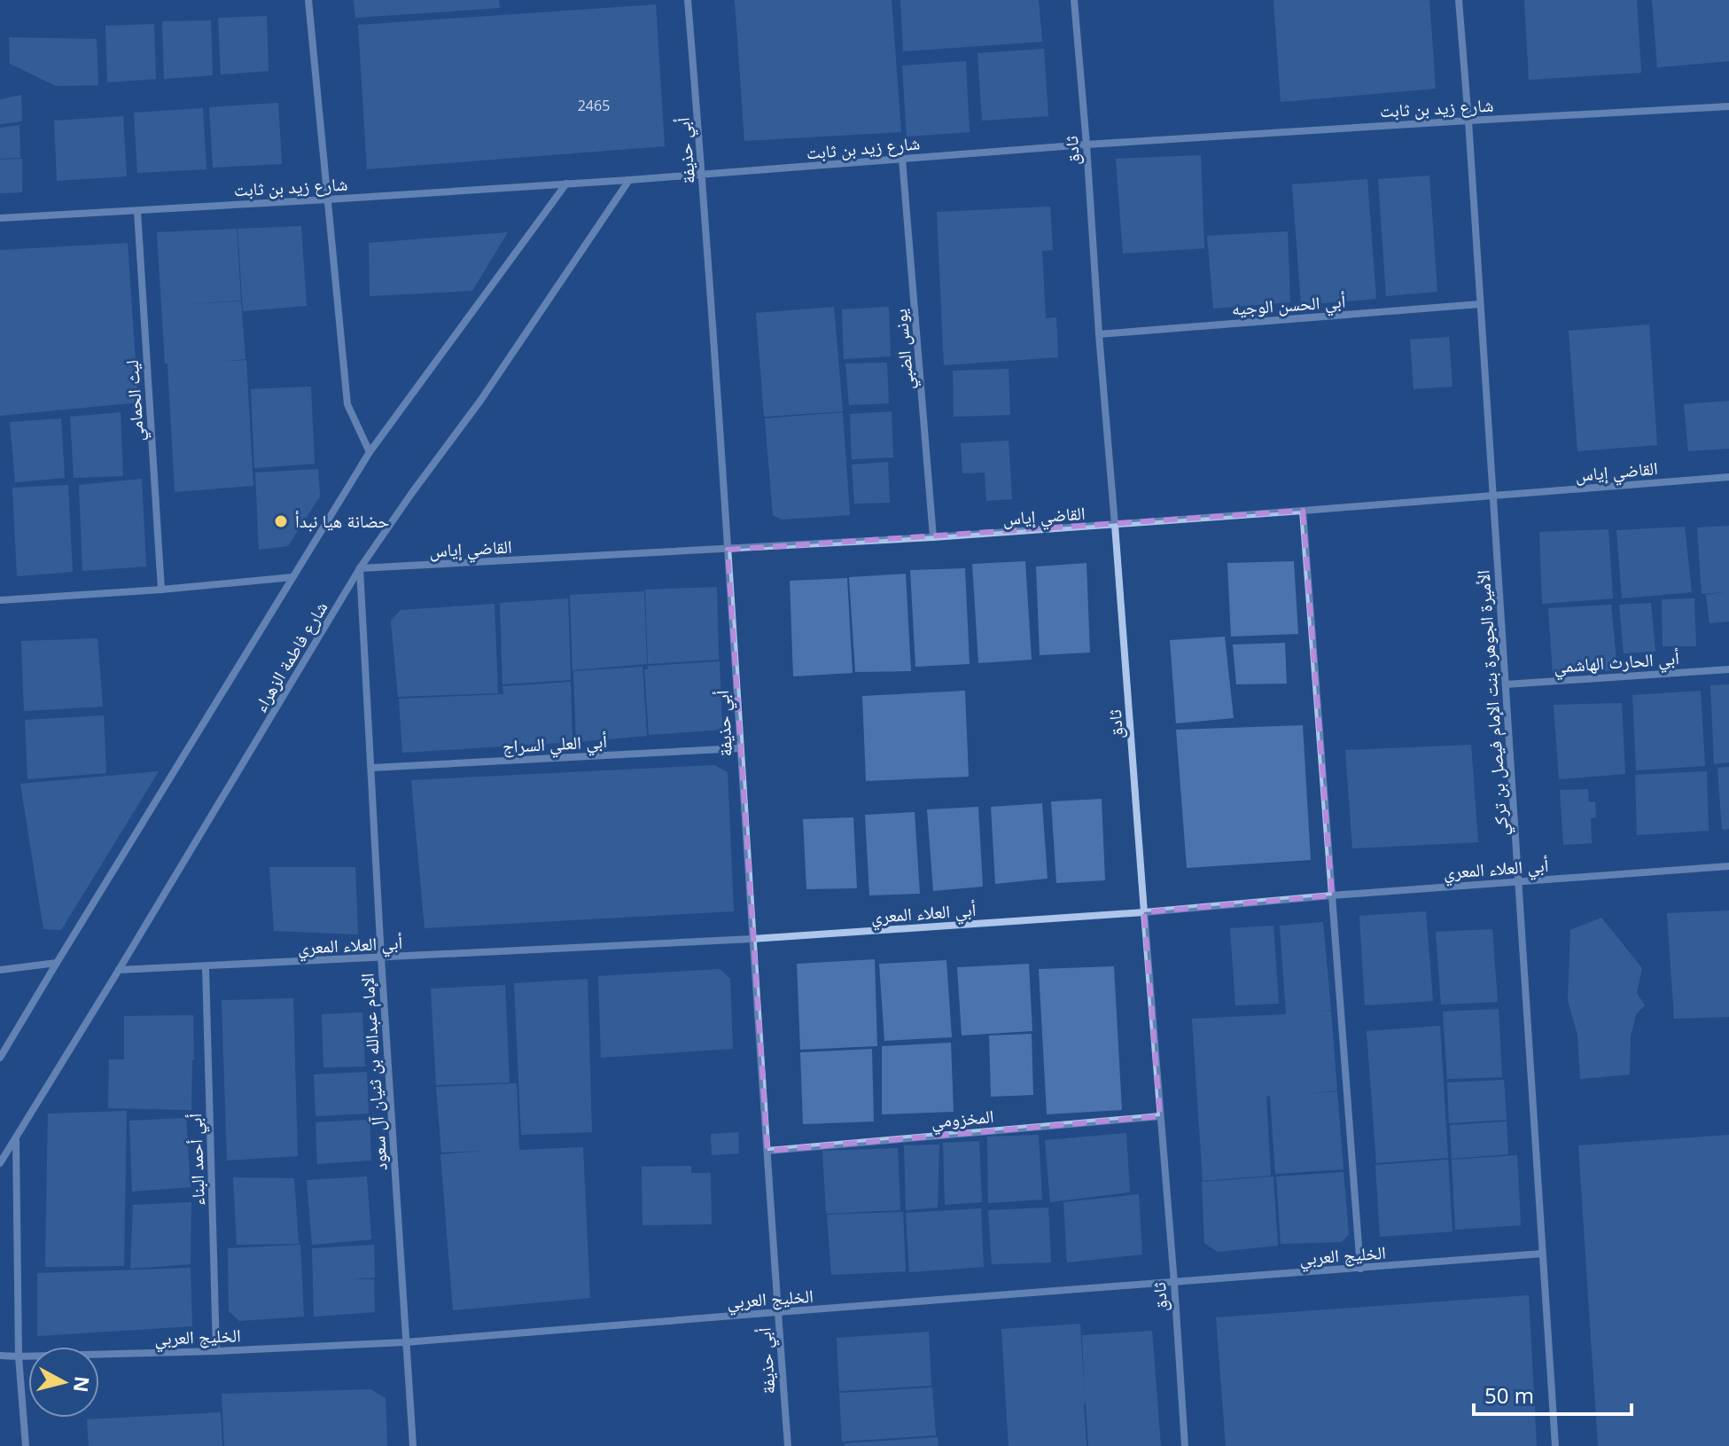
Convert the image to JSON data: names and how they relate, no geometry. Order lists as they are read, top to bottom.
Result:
{
  "streets": {
    "street": [
      "شارع زيد بن ثابت",
      "أبي حذيفة",
      "ثادق",
      "أبي الحسن الوجيه",
      "يونس الضبي",
      "ليث الحمامي",
      "القاضي إياس",
      "شارع فاطمة الزهراء",
      "أبي الحارث الهاشمي",
      "الأميرة الجوهرة بنت الإمام فيصل بن تركي",
      "أبي العلي السراج",
      "أبي العلاء المعري",
      "الإمام عبدالله بن ثنيان آل سعود",
      "المخزومي",
      "أبي أحمد البناء",
      "الخليج العربي"
    ]
  },
  "crossings": [
    ["شارع زيد بن ثابت", "أبي حذيفة"],
    ["شارع زيد بن ثابت", "ثادق"],
    ["شارع زيد بن ثابت", "يونس الضبي"],
    ["شارع زيد بن ثابت", "ليث الحمامي"],
    ["شارع زيد بن ثابت", "شارع فاطمة الزهراء"],
    ["شارع زيد بن ثابت", "الأميرة الجوهرة بنت الإمام فيصل بن تركي"],
    ["أبي حذيفة", "القاضي إياس"],
    ["أبي حذيفة", "أبي العلي السراج"],
    ["أبي حذيفة", "أبي العلاء المعري"],
    ["أبي حذيفة", "المخزومي"],
    ["أبي حذيفة", "الخليج العربي"],
    ["ثادق", "أبي الحسن الوجيه"],
    ["ثادق", "القاضي إياس"],
    ["ثادق", "أبي العلاء المعري"],
    ["ثادق", "المخزومي"],
    ["ثادق", "الخليج العربي"],
    ["أبي الحسن الوجيه", "الأميرة الجوهرة بنت الإمام فيصل بن تركي"],
    ["يونس الضبي", "القاضي إياس"],
    ["القاضي إياس", "شارع فاطمة الزهراء"],
    ["القاضي إياس", "الأميرة الجوهرة بنت الإمام فيصل بن تركي"],
    ["القاضي إياس", "الإمام عبدالله بن ثنيان آل سعود"],
    ["شارع فاطمة الزهراء", "أبي العلاء المعري"],
    ["شارع فاطمة الزهراء", "الإمام عبدالله بن ثنيان آل سعود"],
    ["أبي الحارث الهاشمي", "الأميرة الجوهرة بنت الإمام فيصل بن تركي"],
    ["الأميرة الجوهرة بنت الإمام فيصل بن تركي", "أبي العلاء المعري"],
    ["الأميرة الجوهرة بنت الإمام فيصل بن تركي", "الخليج العربي"],
    ["أبي العلي السراج", "الإمام عبدالله بن ثنيان آل سعود"],
    ["أبي العلاء المعري", "الإمام عبدالله بن ثنيان آل سعود"],
    ["أبي العلاء المعري", "أبي أحمد البناء"],
    ["الإمام عبدالله بن ثنيان آل سعود", "الخليج العربي"],
    ["أبي أحمد البناء", "الخليج العربي"]
  ],
  "places": ["حضانة هيا نبدأ"],
  "house_numbers": ["2465"],
  "scale_bar": "50 m",
  "north": "right"
}
